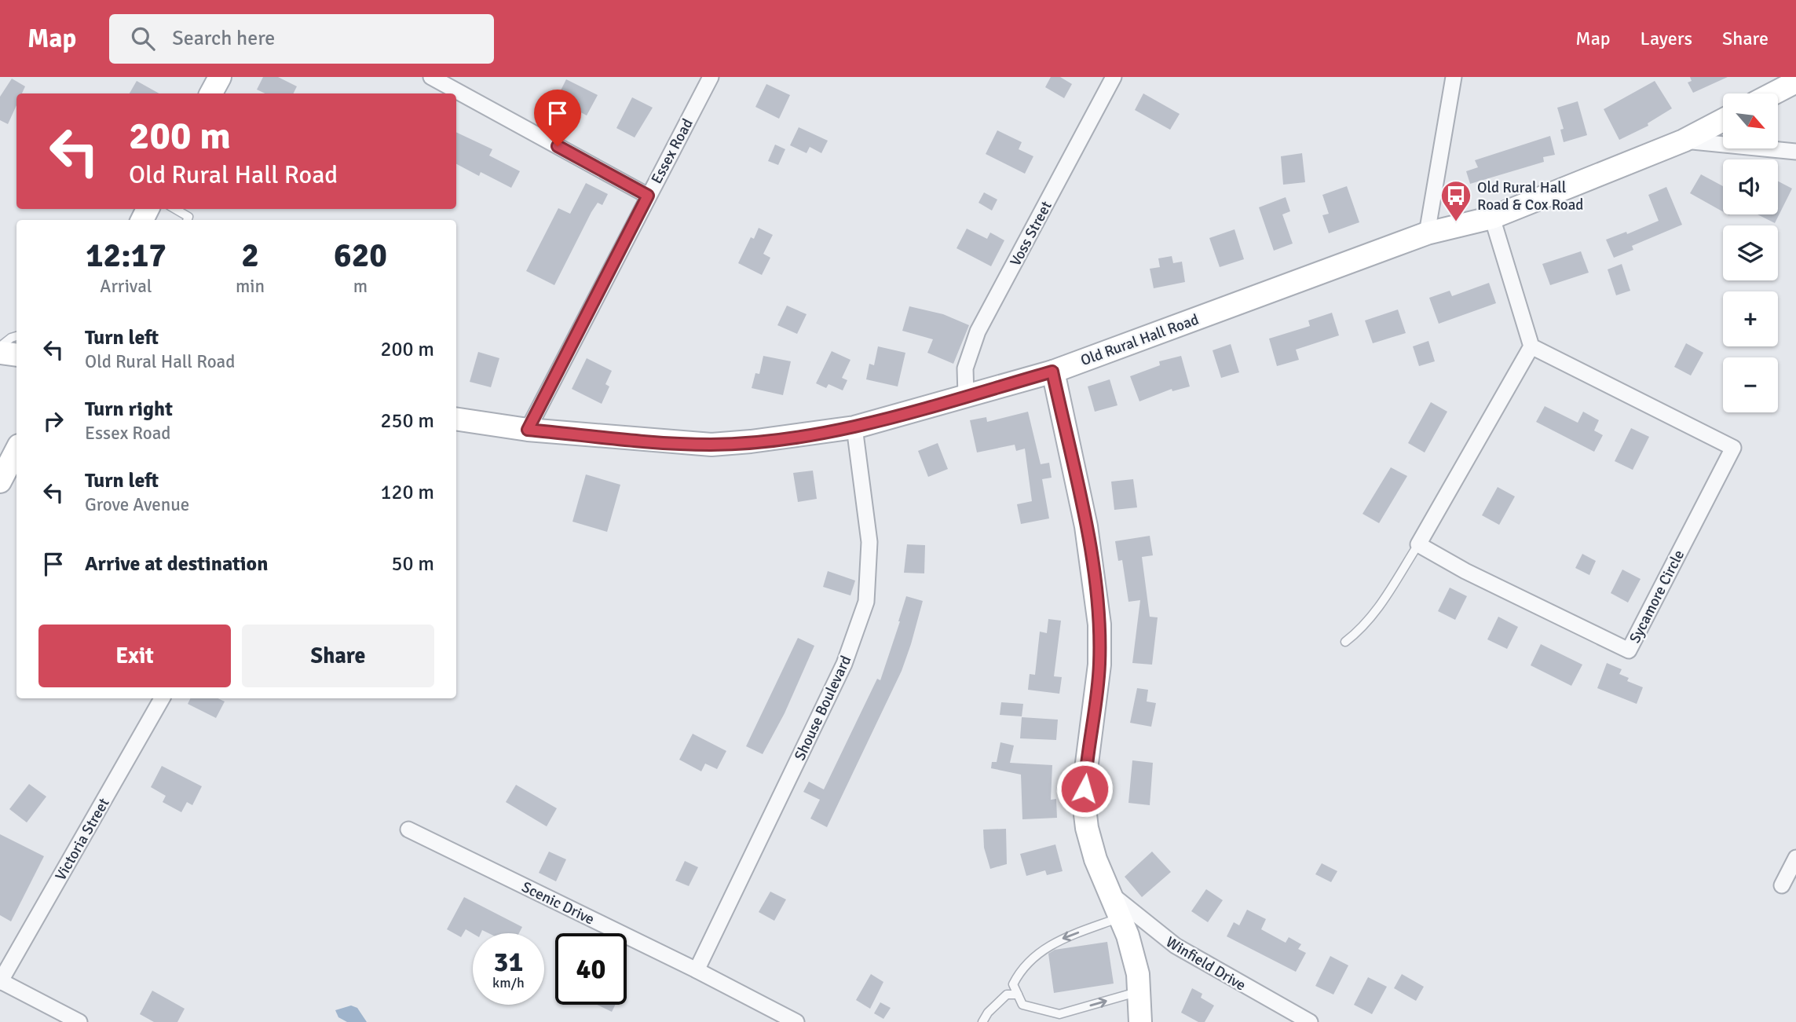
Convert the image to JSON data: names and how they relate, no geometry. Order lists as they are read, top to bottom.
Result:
{
  "streets": {
    "main road": ["Old Rural Hall Road"],
    "street": [
      "Essex Road",
      "Voss Street",
      "Sycamore Circle",
      "Shouse Boulevard",
      "Victoria Street",
      "Scenic Drive",
      "Winfield Drive"
    ]
  },
  "crossings": [
    ["Essex Road", "Old Rural Hall Road"],
    ["Voss Street", "Old Rural Hall Road"],
    ["Old Rural Hall Road", "Shouse Boulevard"],
    ["Shouse Boulevard", "Scenic Drive"]
  ],
  "places": {
    "bus stop": ["Old Rural Hall Road & Cox Road"]
  },
  "north": "bottom right",
  "page": {
    "header": "Map",
    "search": "Search here",
    "nav": ["Map", "Layers", "Share"],
    "map_buttons": ["+", "−"],
    "turn": ["200 m", "Old Rural Hall Road"],
    "eta": [
      "12:17",
      "Arrival",
      "2",
      "min",
      "620",
      "m"
    ],
    "list": [
      {
        "name": "Turn left",
        "note": "Old Rural Hall Road",
        "value": "200 m"
      },
      {
        "name": "Turn right",
        "note": "Essex Road",
        "value": "250 m"
      },
      {
        "name": "Turn left",
        "note": "Grove Avenue",
        "value": "120 m"
      },
      {
        "name": "Arrive at destination",
        "value": "50 m"
      }
    ],
    "buttons": ["Exit", "Share"],
    "speed": "31 km/h",
    "limit": "40"
  }
}
